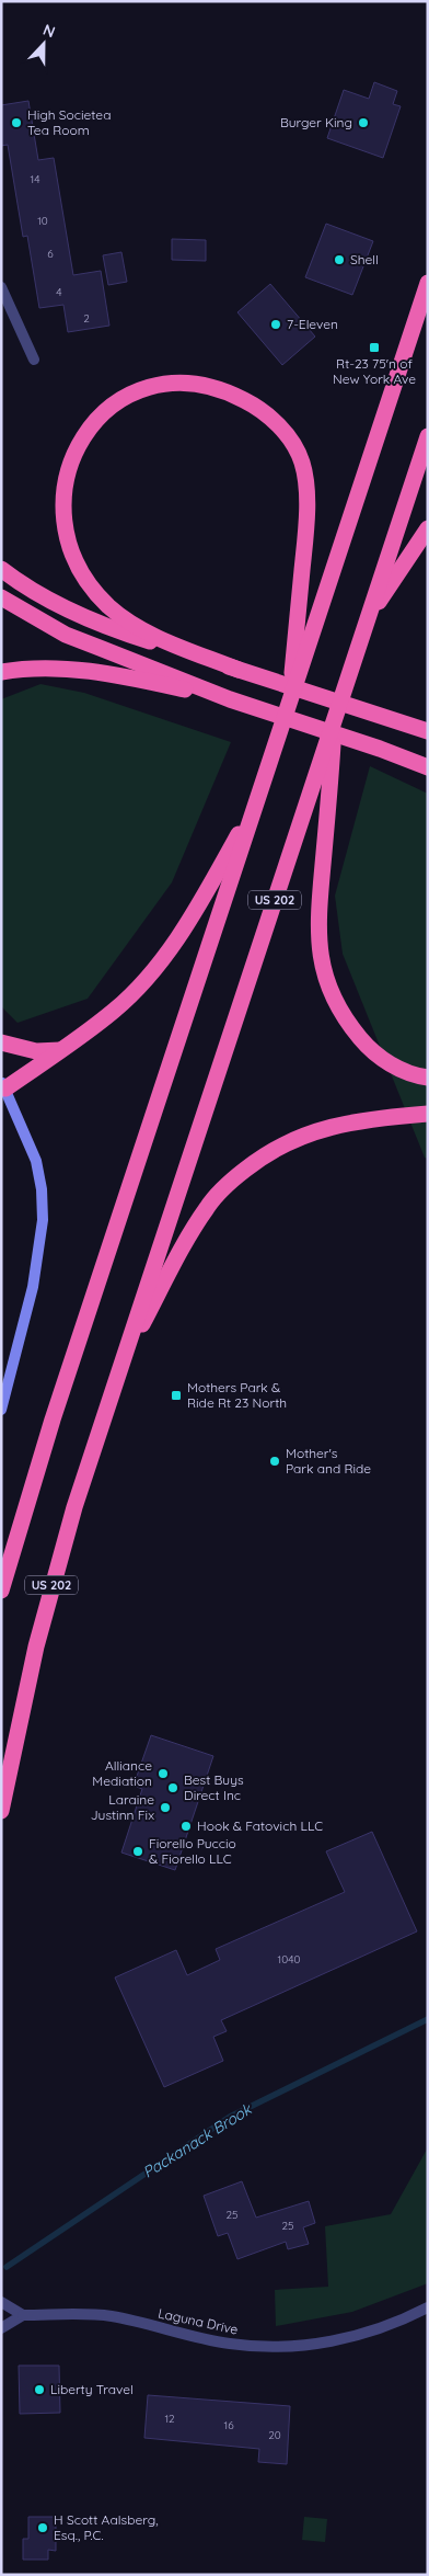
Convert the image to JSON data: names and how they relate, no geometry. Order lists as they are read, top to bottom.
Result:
{
  "streets": {
    "highway": ["US 202"],
    "street": ["Laguna Drive"]
  },
  "water": ["Packanack Brook"],
  "places": {
    "other": [
      "High Societea Tea Room",
      "Burger King",
      "Shell",
      "7-Eleven",
      "Mother's Park and Ride",
      "Alliance Mediation",
      "Best Buys Direct Inc",
      "Laraine Justinn Fix",
      "Hook & Fatovich LLC",
      "Fiorello Puccio & Fiorello LLC",
      "Liberty Travel",
      "H Scott Aalsberg, Esq., P.C."
    ],
    "transit": ["Rt-23 75'n of New York Ave", "Mothers Park & Ride Rt 23 North"]
  },
  "house_numbers": [
    "14",
    "10",
    "6",
    "4",
    "2",
    "1040",
    "25",
    "25",
    "12",
    "16",
    "20"
  ],
  "north": "top"
}
